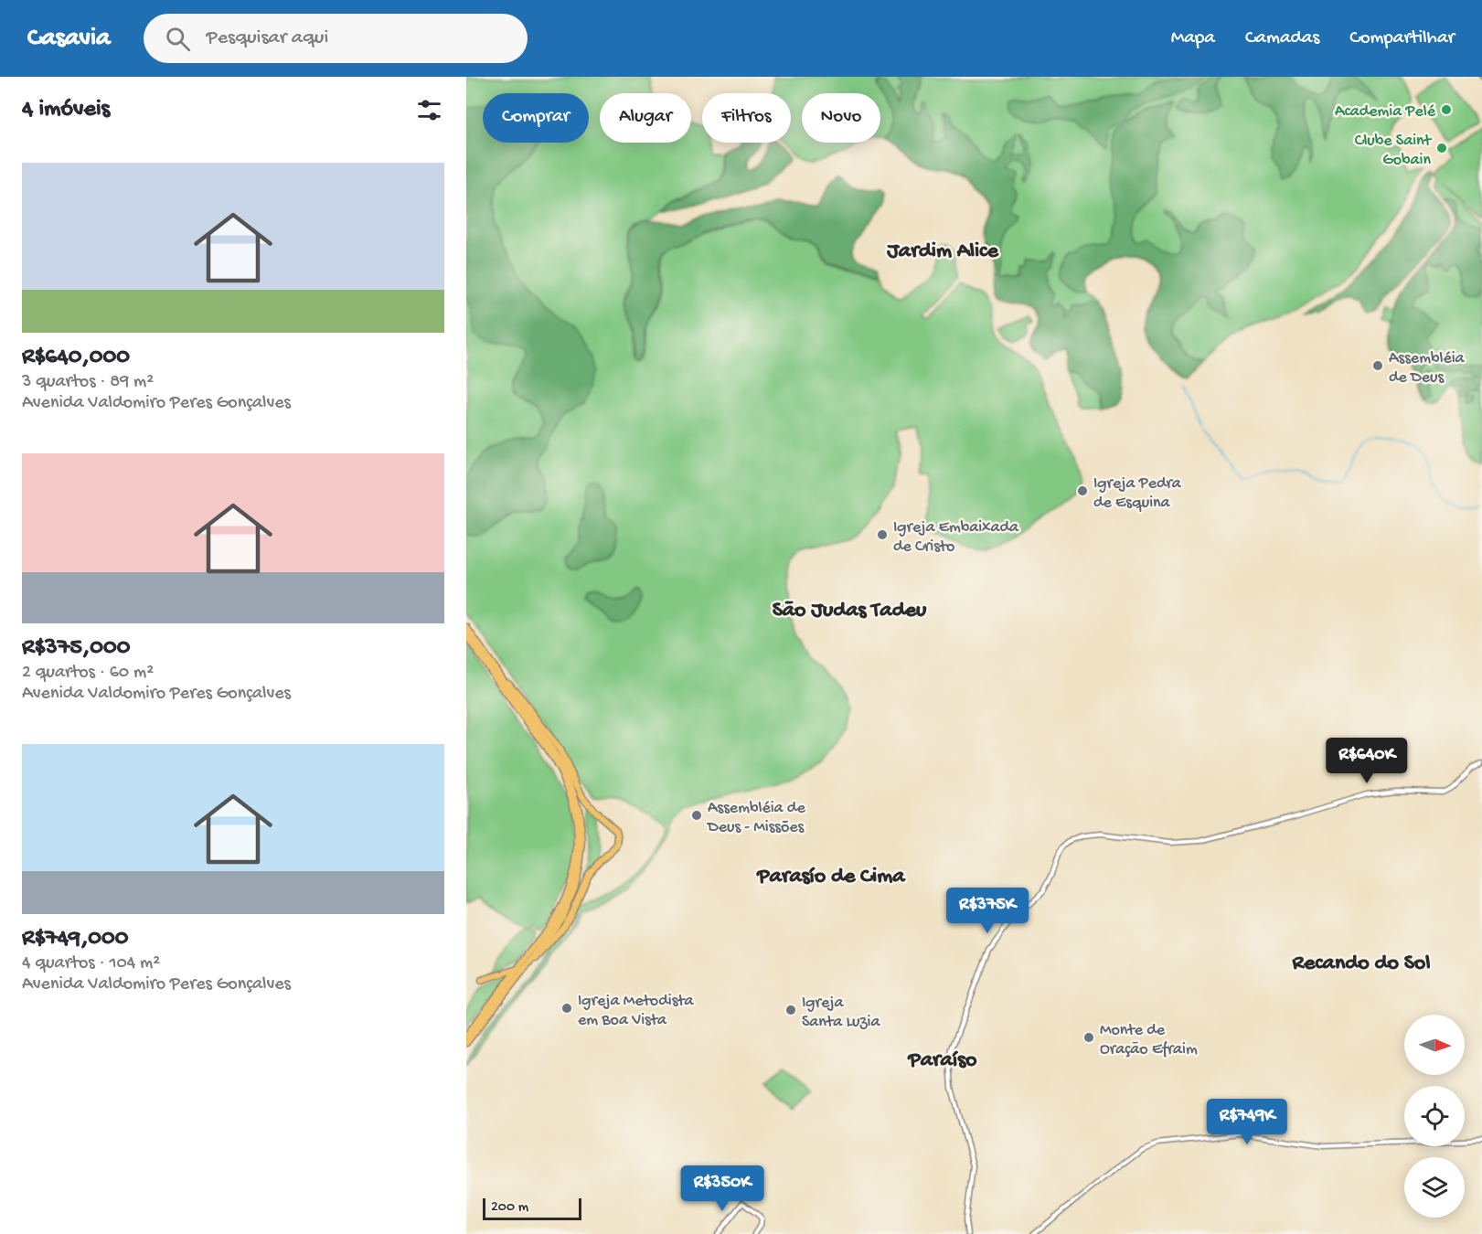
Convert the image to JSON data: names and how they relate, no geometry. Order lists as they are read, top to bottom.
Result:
{
  "districts": [
    "Jardim Alice",
    "São Judas Tadeu",
    "Parasío de Cima",
    "Recando do Sol",
    "Paraíso"
  ],
  "places": [
    "Academia Pelé",
    "Clube Saint Gobain",
    "Assembléia de Deus",
    "Igreja Pedra de Esquina",
    "Igreja Embaixada de Cristo",
    "Assembléia de Deus - Missões",
    "Igreja Metodista em Boa Vista",
    "Igreja Santa Luzia",
    "Monte de Oração Efraim"
  ],
  "scale_bar": "200 m",
  "north": "right",
  "page": {
    "header": "Casavia",
    "search": "Pesquisar aqui",
    "nav": ["Mapa", "Camadas", "Compartilhar"],
    "heading": "4 imóveis",
    "chip": [
      "Comprar",
      "Alugar",
      "Filtros",
      "Novo"
    ],
    "list": [
      {
        "name": "R$640,000",
        "note": "3 quartos · 89 m² · Avenida Valdomiro Peres Gonçalves"
      },
      {
        "name": "R$375,000",
        "note": "2 quartos · 60 m² · Avenida Valdomiro Peres Gonçalves"
      },
      {
        "name": "R$749,000",
        "note": "4 quartos · 104 m² · Avenida Valdomiro Peres Gonçalves"
      }
    ],
    "price": [
      "R$640K",
      "R$375K",
      "R$749K",
      "R$350K"
    ],
    "scale": "200 m"
  }
}
